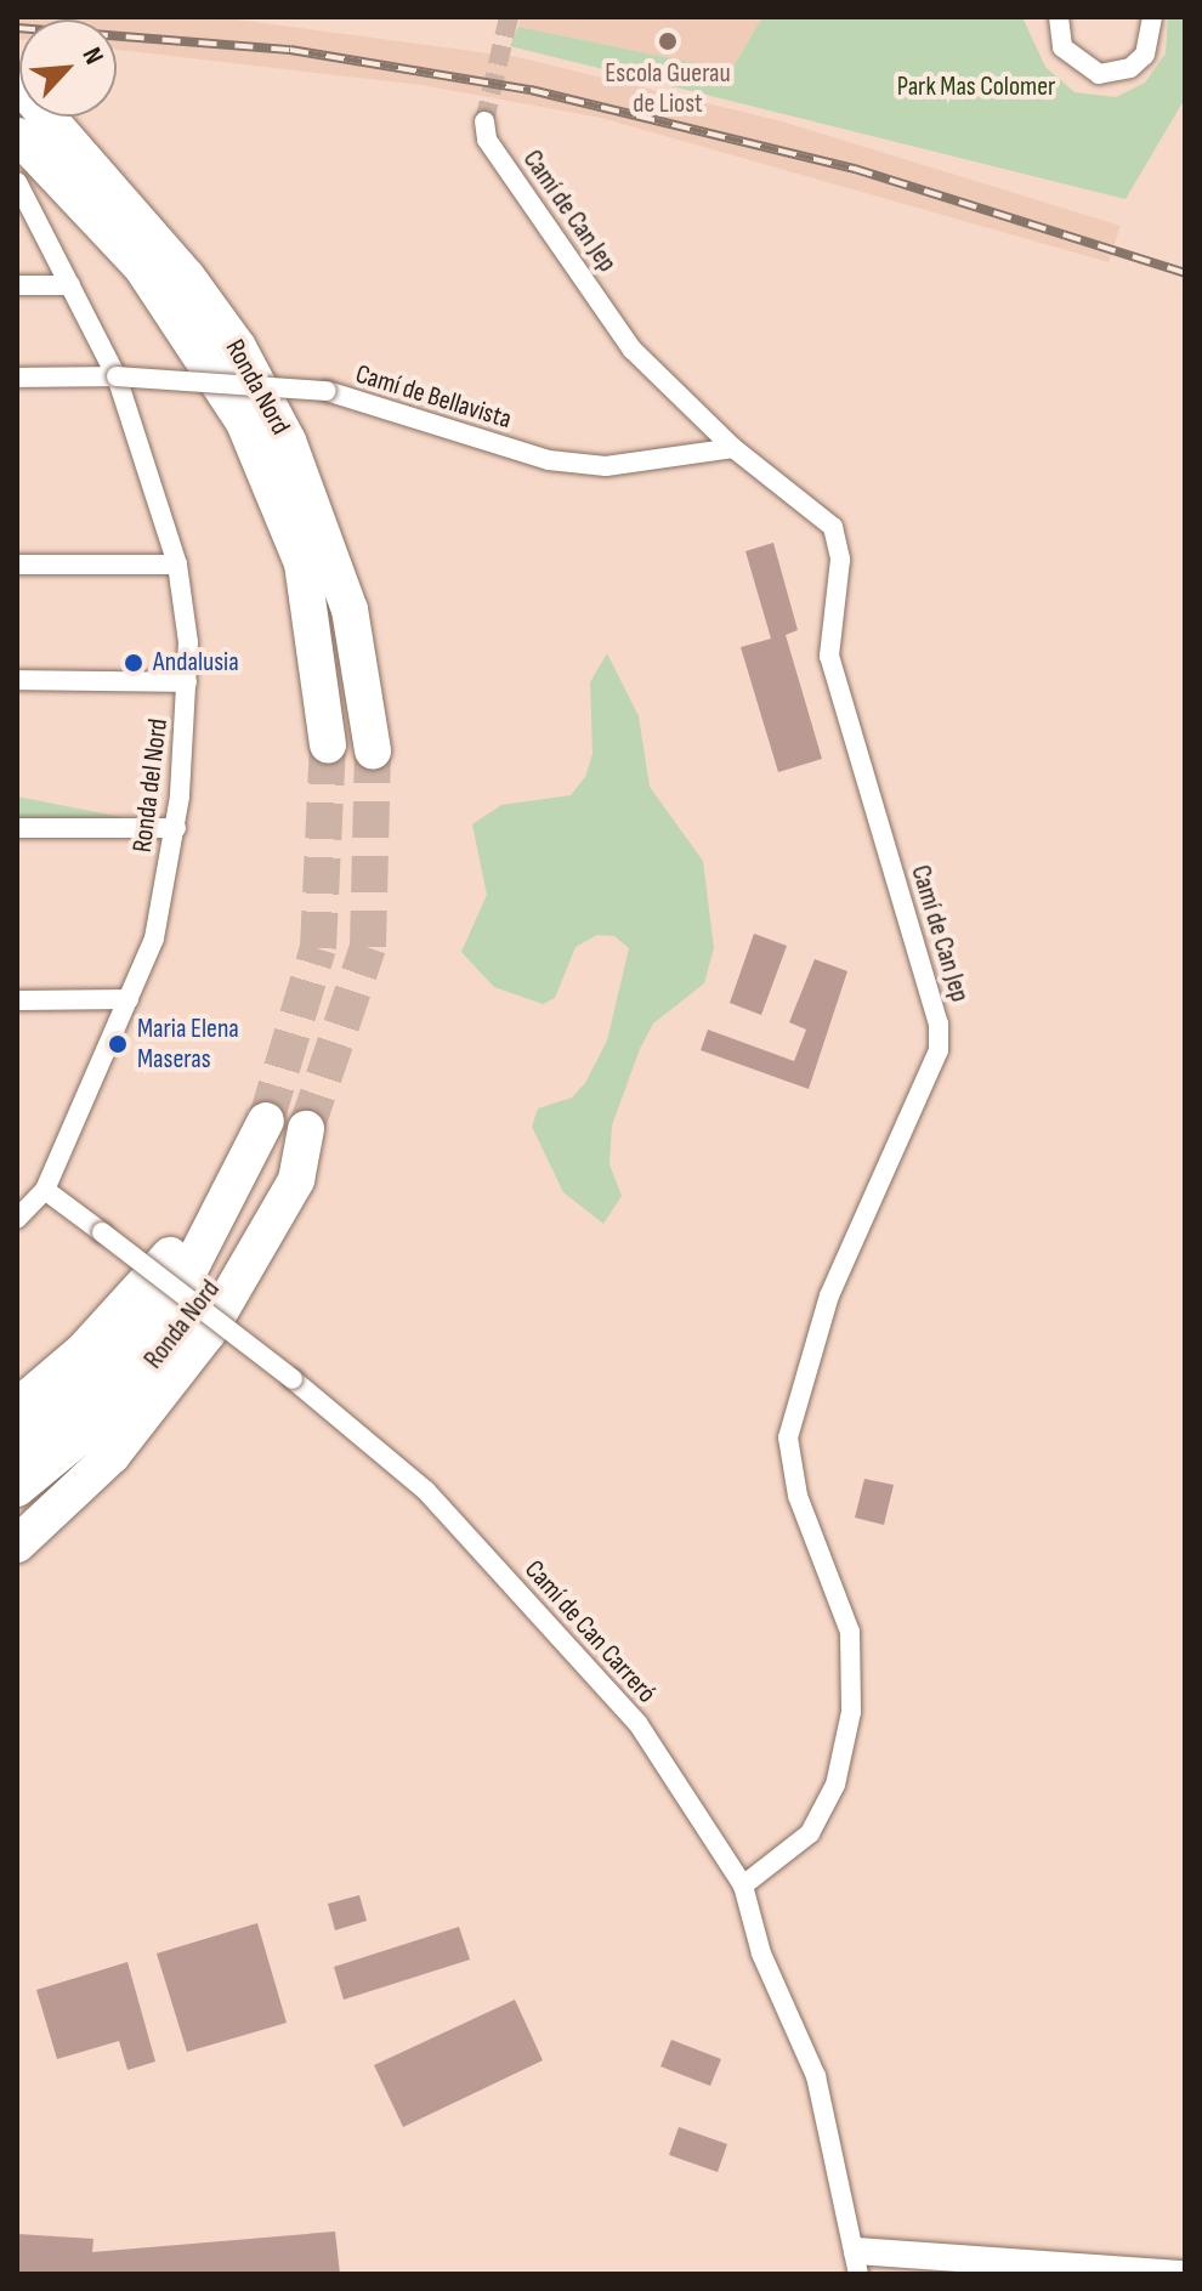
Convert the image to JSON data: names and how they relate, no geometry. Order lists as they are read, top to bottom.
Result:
{
  "streets": {
    "highway": ["Ronda Nord"],
    "street": [
      "Camí de Can Jep",
      "Camí de Bellavista",
      "Ronda del Nord",
      "Camí de Can Carreró"
    ]
  },
  "crossings": [
    ["Camí de Can Jep", "Camí de Bellavista"],
    ["Camí de Can Jep", "Camí de Can Carreró"],
    ["Camí de Bellavista", "Ronda del Nord"],
    ["Ronda del Nord", "Camí de Can Carreró"]
  ],
  "parks": ["Park Mas Colomer"],
  "places": ["Escola Guerau de Liost", "Andalusia", "Maria Elena Maseras"],
  "north": "top right"
}
